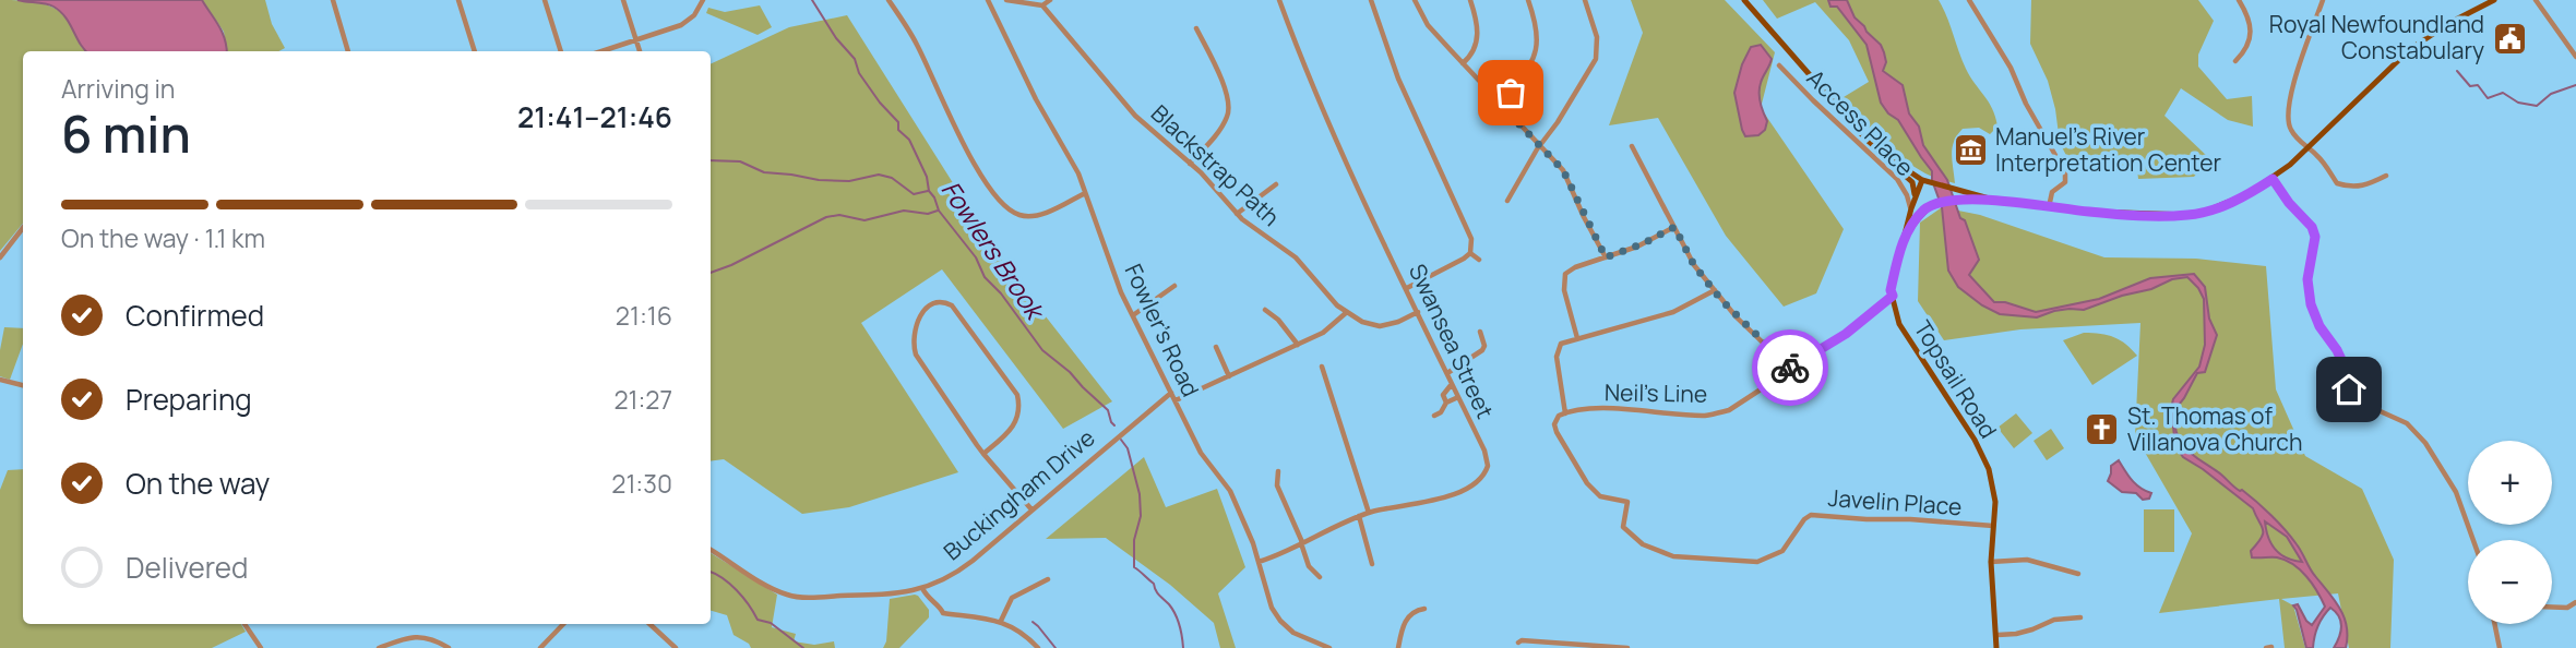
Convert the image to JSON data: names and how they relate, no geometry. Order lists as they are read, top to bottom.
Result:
{
  "streets": {
    "main road": ["Topsail Road"],
    "street": [
      "Access Place",
      "Blackstrap Path",
      "Fowler's Road",
      "Swansea Street",
      "Neil's Line",
      "Buckingham Drive",
      "Javelin Place"
    ]
  },
  "crossings": [
    ["Access Place", "Topsail Road"],
    ["Blackstrap Path", "Swansea Street"],
    ["Fowler's Road", "Swansea Street"],
    ["Fowler's Road", "Buckingham Drive"],
    ["Topsail Road", "Neil's Line"],
    ["Topsail Road", "Javelin Place"],
    ["Neil's Line", "Javelin Place"]
  ],
  "water": ["Fowlers Brook"],
  "places": {
    "public building": ["Royal Newfoundland Constabulary"],
    "museum": ["Manuel's River Interpretation Center"],
    "church": ["St. Thomas of Villanova Church"]
  },
  "page": {
    "heading": ["6 min", "Arriving in", "21:41–21:46"],
    "bar": "On the way · 1.1 km",
    "list": [
      ["Confirmed", "21:16"],
      ["Preparing", "21:27"],
      ["On the way", "21:30"],
      "Delivered"
    ],
    "map_buttons": ["+", "−"]
  }
}
